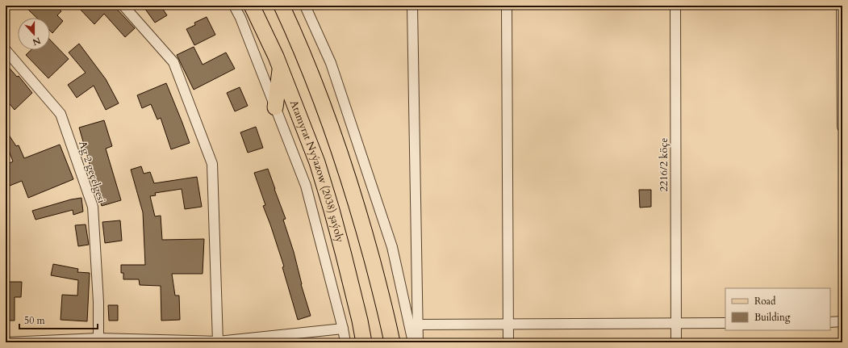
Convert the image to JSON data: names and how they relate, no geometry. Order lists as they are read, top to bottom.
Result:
{
  "streets": {
    "main road": ["Atamyrat Nyýazow (2038) şaýoly"],
    "street": ["2216/2 köçe", "Ag 2 geçelgesi"]
  },
  "legend": ["Road", "Building"],
  "scale_bar": "50 m",
  "north": "bottom"
}
